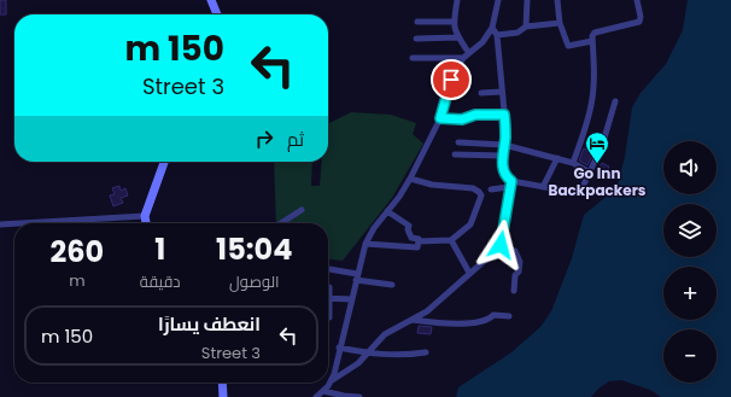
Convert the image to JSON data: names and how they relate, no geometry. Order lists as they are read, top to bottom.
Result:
{
  "places": {
    "hotel": ["Go Inn Backpackers"]
  },
  "page": {
    "turn": ["150 m", "Street 3"],
    "then": "ثم",
    "map_buttons": ["+", "−"],
    "eta": [
      "15:04",
      "الوصول",
      "1",
      "دقيقة",
      "260",
      "m"
    ],
    "list": [
      {
        "name": "انعطف يسارًا",
        "note": "Street 3",
        "value": "150 m"
      }
    ]
  }
}
